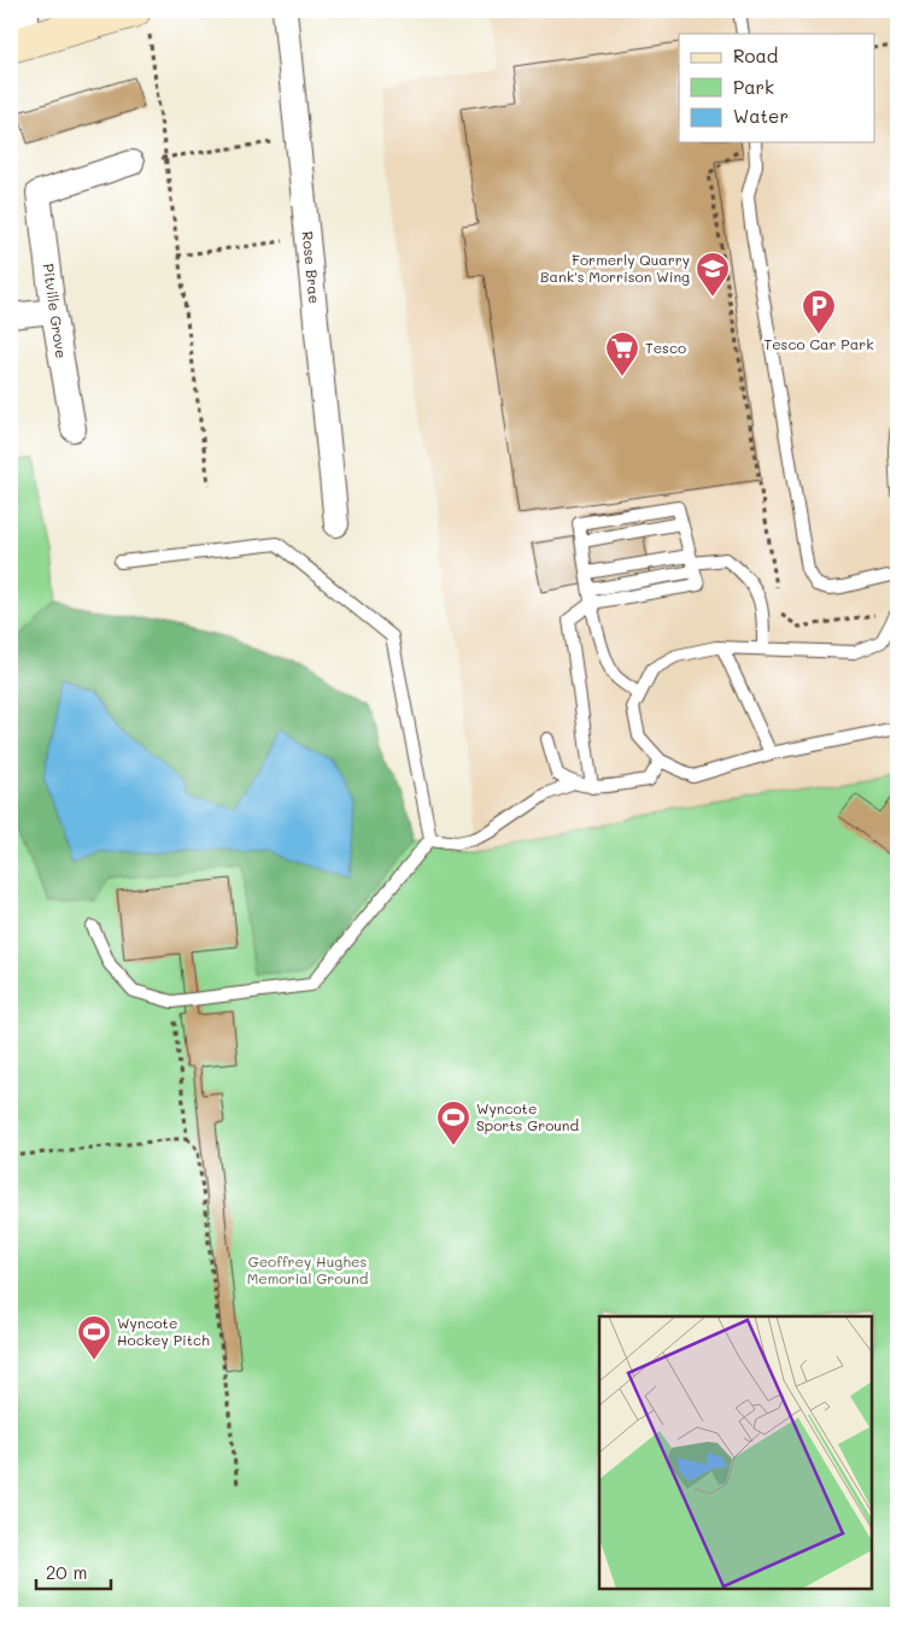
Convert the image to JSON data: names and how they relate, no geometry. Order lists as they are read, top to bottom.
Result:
{
  "streets": {
    "street": ["Rose Brae", "Pitville Grove"]
  },
  "parks": ["Geoffrey Hughes Memorial Ground"],
  "places": {
    "school or university": ["Formerly Quarry Bank's Morrison Wing"],
    "parking": ["Tesco Car Park"],
    "supermarket": ["Tesco"],
    "sports": ["Wyncote Sports Ground", "Wyncote Hockey Pitch"]
  },
  "legend": ["Road", "Park", "Water"],
  "scale_bar": "20 m"
}
